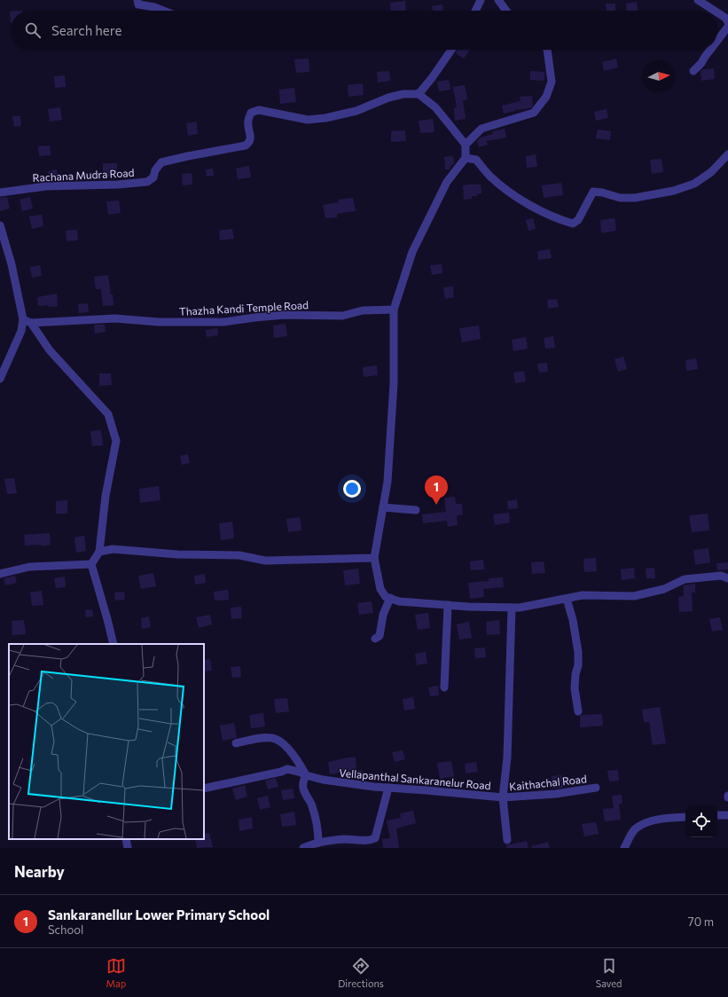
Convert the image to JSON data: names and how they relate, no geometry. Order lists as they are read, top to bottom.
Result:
{
  "streets": {
    "street": [
      "Rachana Mudra Road",
      "Thazha Kandi Temple Road",
      "Vellapanthal Sankaranelur Road",
      "Kaithachal Road"
    ]
  },
  "crossings": [
    ["Vellapanthal Sankaranelur Road", "Kaithachal Road"]
  ],
  "north": "right",
  "page": {
    "search": "Search here",
    "pins": "1",
    "heading": "Nearby",
    "list": [
      {
        "mark": "1",
        "name": "Sankaranellur Lower Primary School",
        "note": "School",
        "value": "70 m"
      }
    ],
    "nav": ["Map", "Directions", "Saved"]
  }
}
